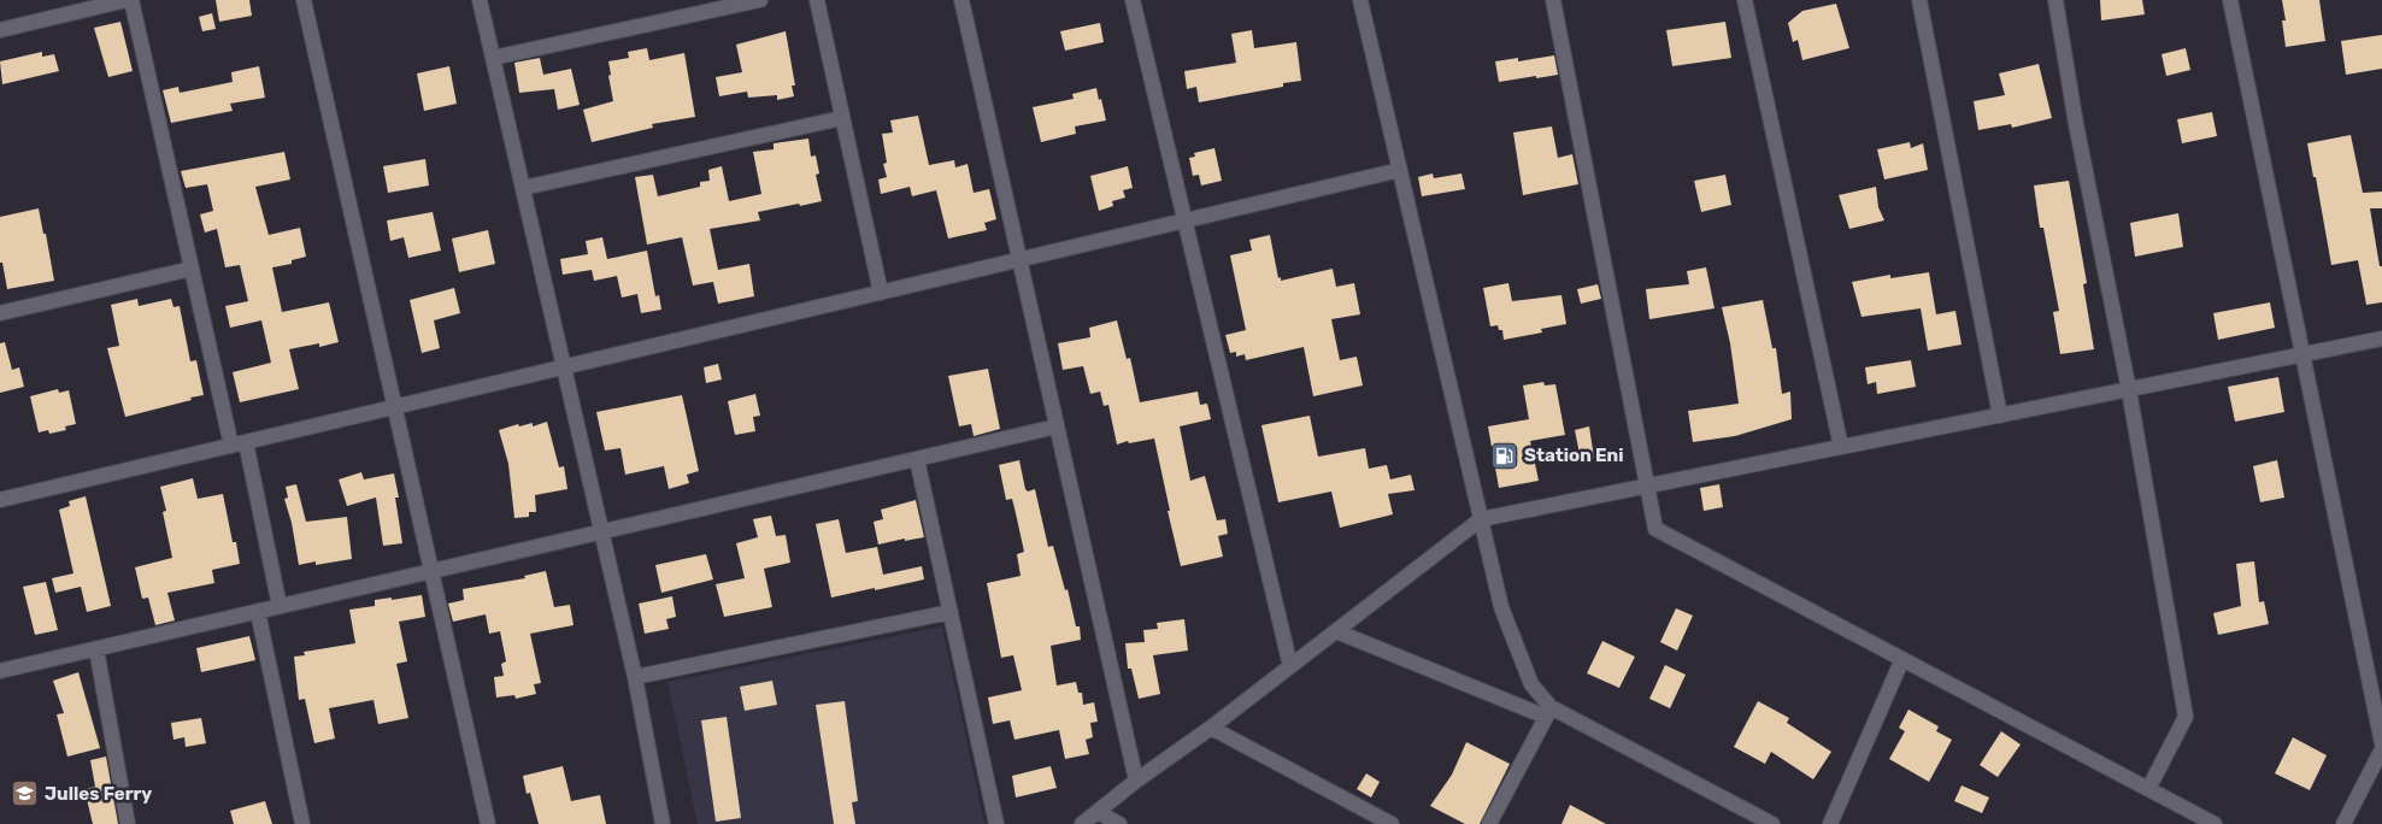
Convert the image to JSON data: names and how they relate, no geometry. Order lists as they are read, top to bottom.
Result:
{
  "places": {
    "fuel station": ["Station Eni"],
    "school or university": ["Julles Ferry"]
  }
}
